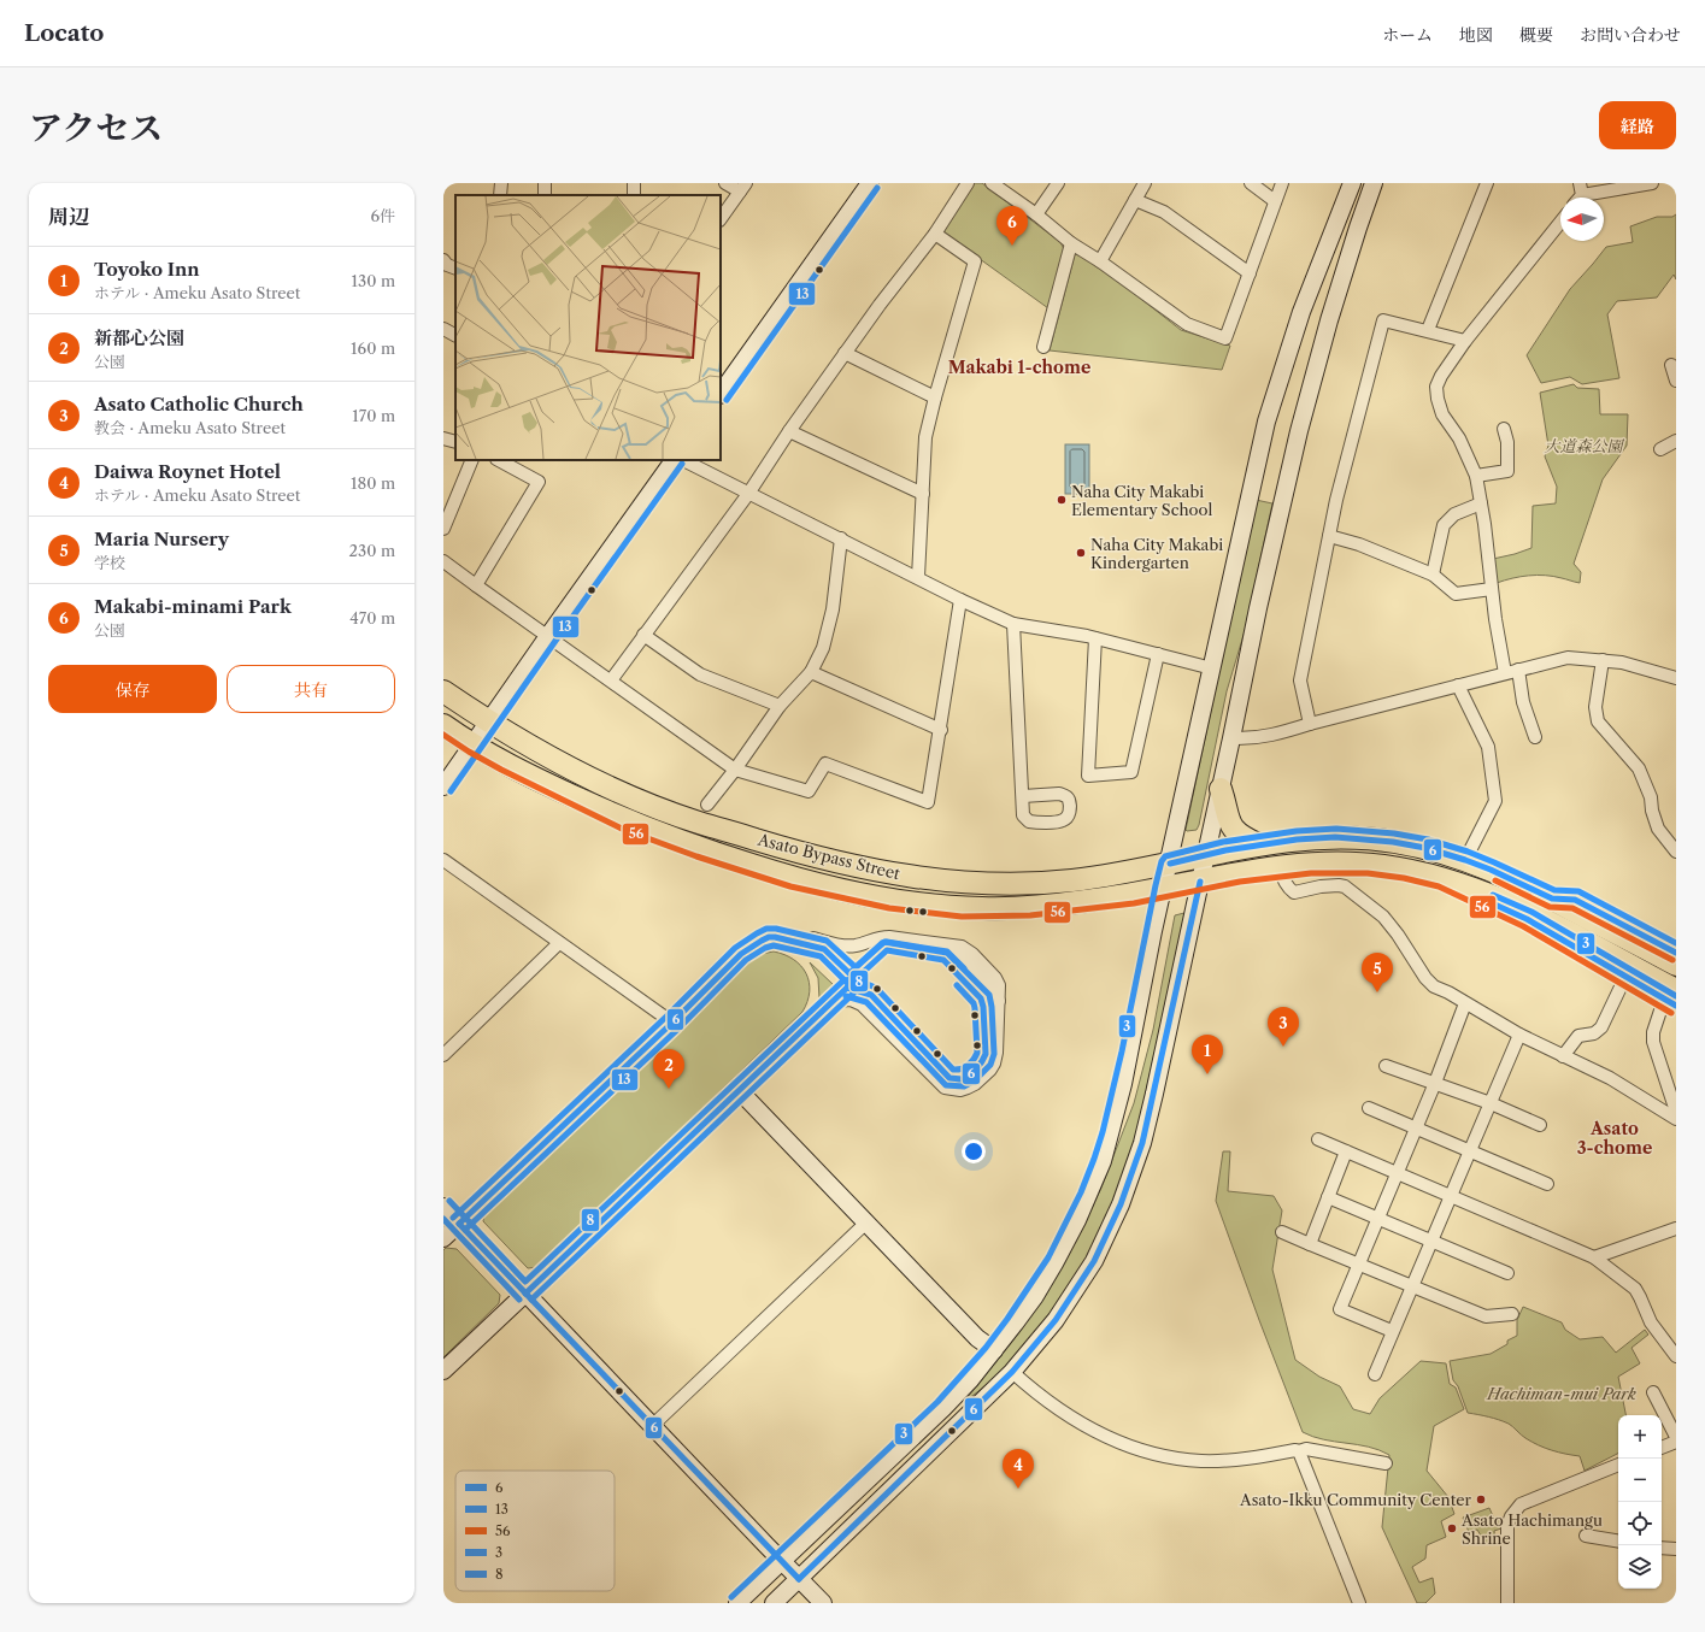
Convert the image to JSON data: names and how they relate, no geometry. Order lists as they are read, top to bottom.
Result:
{
  "streets": {
    "highway": ["Asato Bypass Street"]
  },
  "districts": ["Makabi 1-chome", "Asato 3-chome"],
  "parks": ["大道森公園", "Hachiman-mui Park"],
  "places": [
    "Naha City Makabi Elementary School",
    "Naha City Makabi Kindergarten",
    "Asato-Ikku Community Center",
    "Asato Hachimangu Shrine"
  ],
  "lines": [
    "transit line 13",
    "transit line 56",
    "transit line 3",
    "transit line 6",
    "transit line 8"
  ],
  "legend": [
    "6",
    "13",
    "56",
    "3",
    "8"
  ],
  "north": "left",
  "page": {
    "header": "Locato",
    "nav": [
      "ホーム",
      "地図",
      "概要",
      "お問い合わせ"
    ],
    "title": "アクセス",
    "buttons": [
      "経路",
      ["保存", "共有"]
    ],
    "heading": ["周辺", "6件"],
    "pins": [
      "6",
      "5",
      "3",
      "1",
      "2",
      "4"
    ],
    "list": [
      {
        "mark": "1",
        "name": "Toyoko Inn",
        "note": "ホテル · Ameku Asato Street",
        "value": "130 m"
      },
      {
        "mark": "2",
        "name": "新都心公園",
        "note": "公園",
        "value": "160 m"
      },
      {
        "mark": "3",
        "name": "Asato Catholic Church",
        "note": "教会 · Ameku Asato Street",
        "value": "170 m"
      },
      {
        "mark": "4",
        "name": "Daiwa Roynet Hotel",
        "note": "ホテル · Ameku Asato Street",
        "value": "180 m"
      },
      {
        "mark": "5",
        "name": "Maria Nursery",
        "note": "学校",
        "value": "230 m"
      },
      {
        "mark": "6",
        "name": "Makabi-minami Park",
        "note": "公園",
        "value": "470 m"
      }
    ],
    "map_buttons": ["+", "−"]
  }
}
